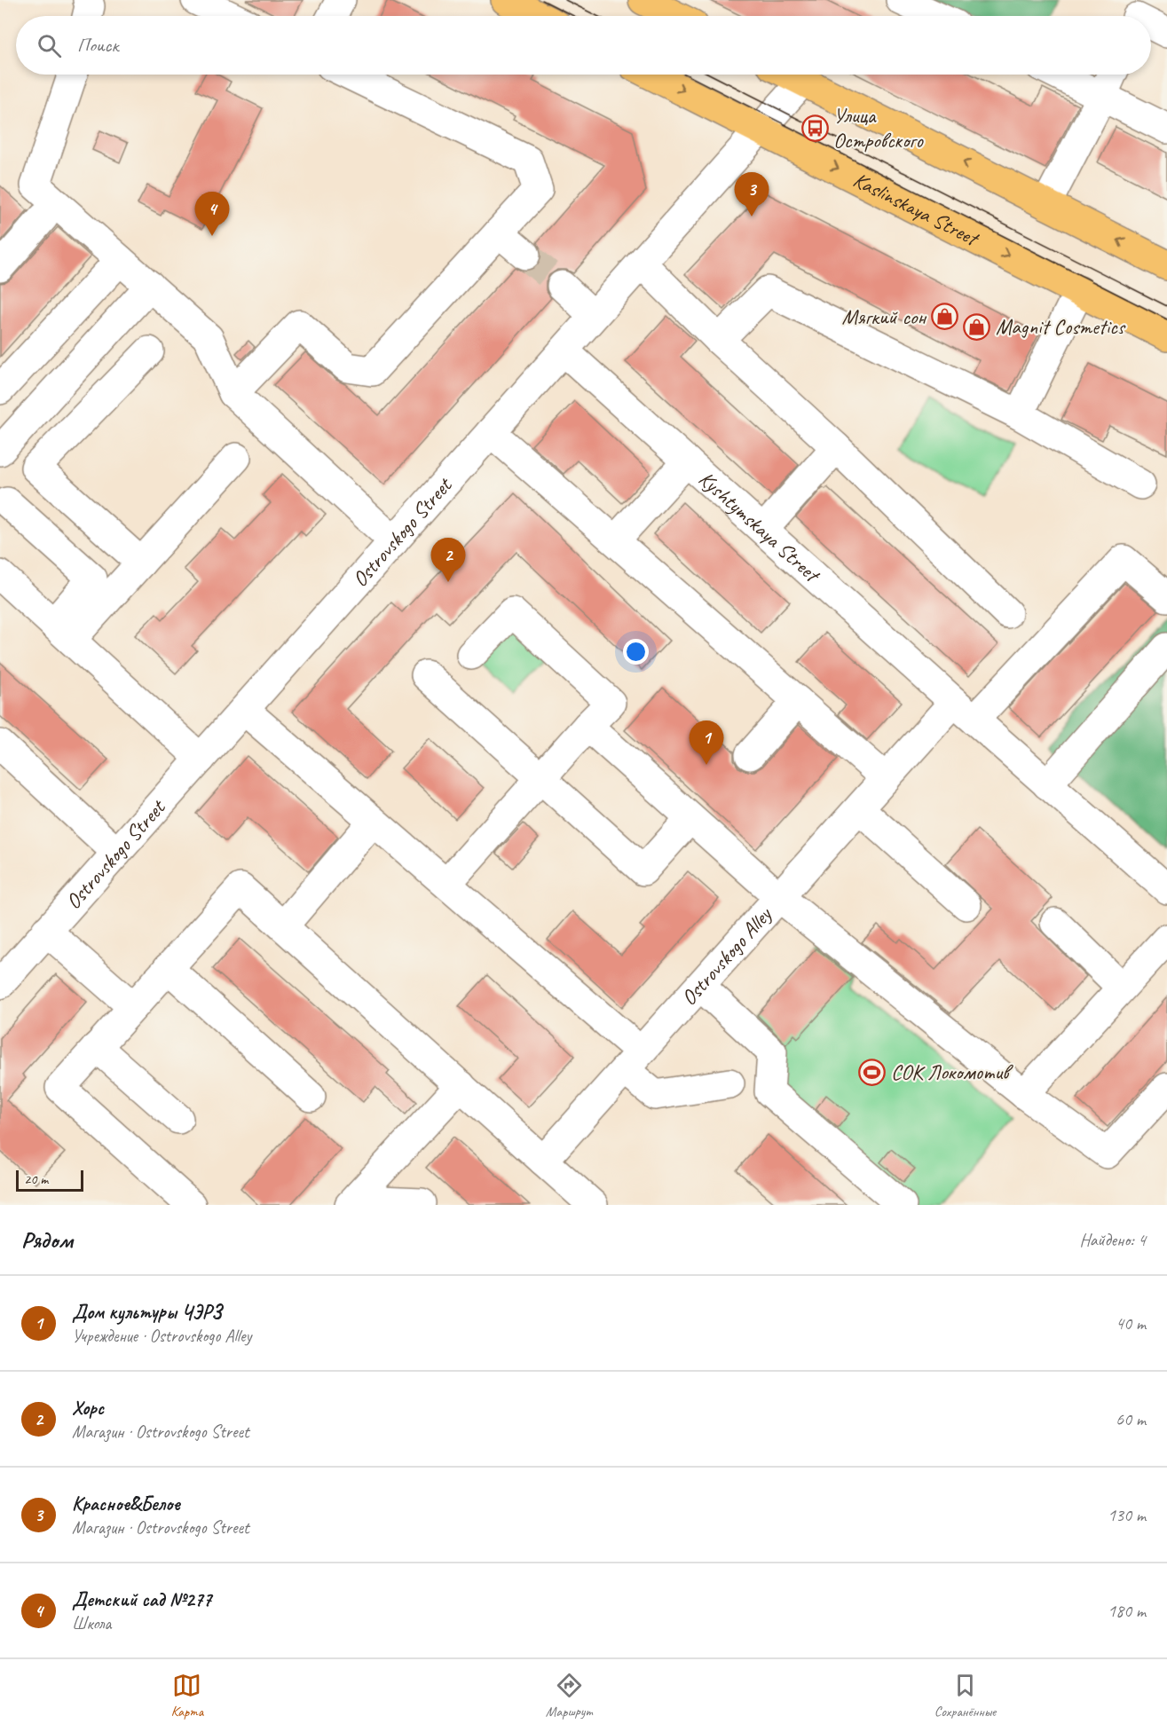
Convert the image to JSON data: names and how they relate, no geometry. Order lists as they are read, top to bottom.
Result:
{
  "streets": {
    "main road": ["Kaslinskaya Street"],
    "street": ["Kyshtymskaya Street", "Ostrovskogo Street", "Ostrovskogo Alley"]
  },
  "crossings": [
    ["Kaslinskaya Street", "Ostrovskogo Street"],
    ["Kyshtymskaya Street", "Ostrovskogo Street"],
    ["Kyshtymskaya Street", "Ostrovskogo Alley"]
  ],
  "places": {
    "bus stop": ["Улица Островского"],
    "shop": ["Мягкий сон", "Magnit Cosmetics"],
    "sports": ["СОК Локомотив"]
  },
  "scale_bar": "20 m",
  "page": {
    "search": "Поиск",
    "pins": [
      "3",
      "4",
      "2",
      "1"
    ],
    "scale": "20 m",
    "heading": ["Рядом", "Найдено: 4"],
    "list": [
      {
        "mark": "1",
        "name": "Дом культуры ЧЭРЗ",
        "note": "Учреждение · Ostrovskogo Alley",
        "value": "40 m"
      },
      {
        "mark": "2",
        "name": "Хорс",
        "note": "Магазин · Ostrovskogo Street",
        "value": "60 m"
      },
      {
        "mark": "3",
        "name": "Красное&Белое",
        "note": "Магазин · Ostrovskogo Street",
        "value": "130 m"
      },
      {
        "mark": "4",
        "name": "Детский сад №277",
        "note": "Школа",
        "value": "180 m"
      }
    ],
    "nav": ["Карта", "Маршрут", "Сохранённые"]
  }
}
